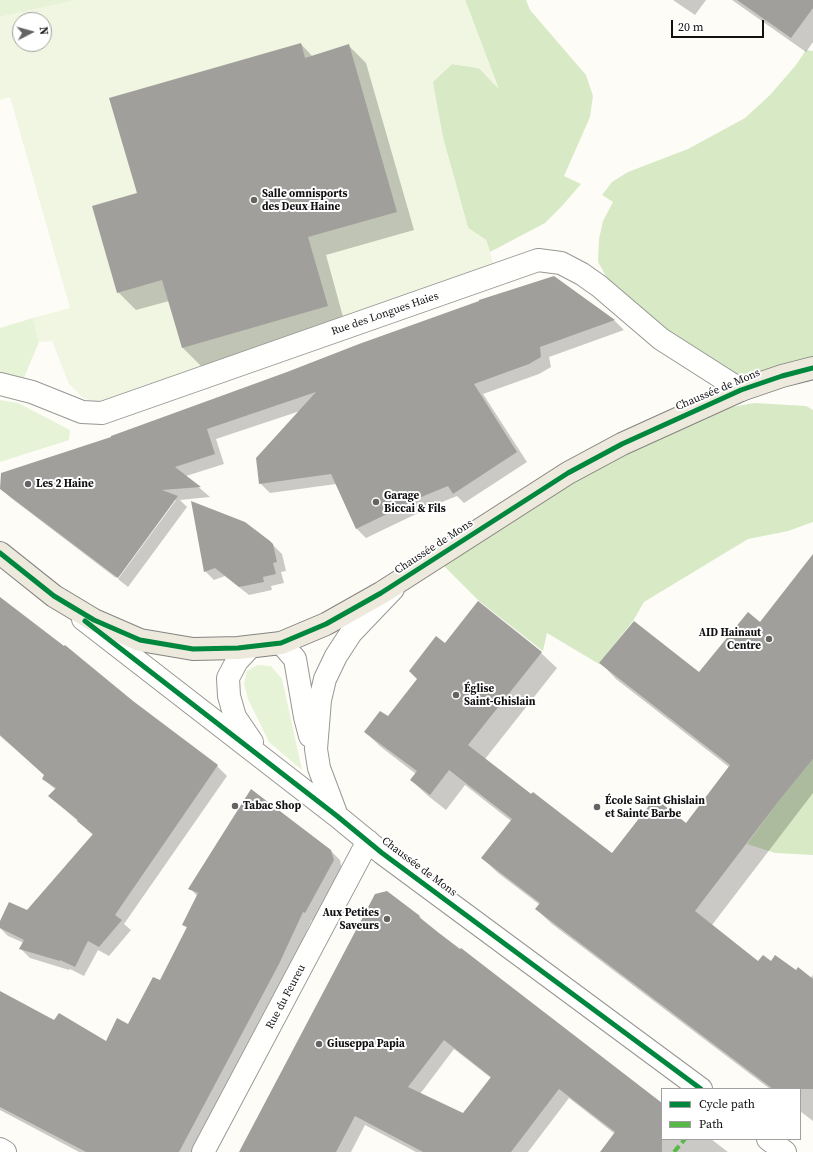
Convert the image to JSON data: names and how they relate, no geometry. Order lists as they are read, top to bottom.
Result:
{
  "streets": {
    "main road": ["Chaussée de Mons"],
    "street": ["Rue des Longues Haies", "Rue du Feureu"]
  },
  "crossings": [
    ["Rue des Longues Haies", "Chaussée de Mons"],
    ["Chaussée de Mons", "Rue du Feureu"]
  ],
  "places": [
    "Salle omnisports des Deux Haine",
    "Les 2 Haine",
    "Garage Biccai & Fils",
    "AID Hainaut Centre",
    "Église Saint-Ghislain",
    "Tabac Shop",
    "École Saint Ghislain et Sainte Barbe",
    "Aux Petites Saveurs",
    "Giuseppa Papia"
  ],
  "legend": ["Cycle path", "Path"],
  "scale_bar": "20 m",
  "north": "right"
}
